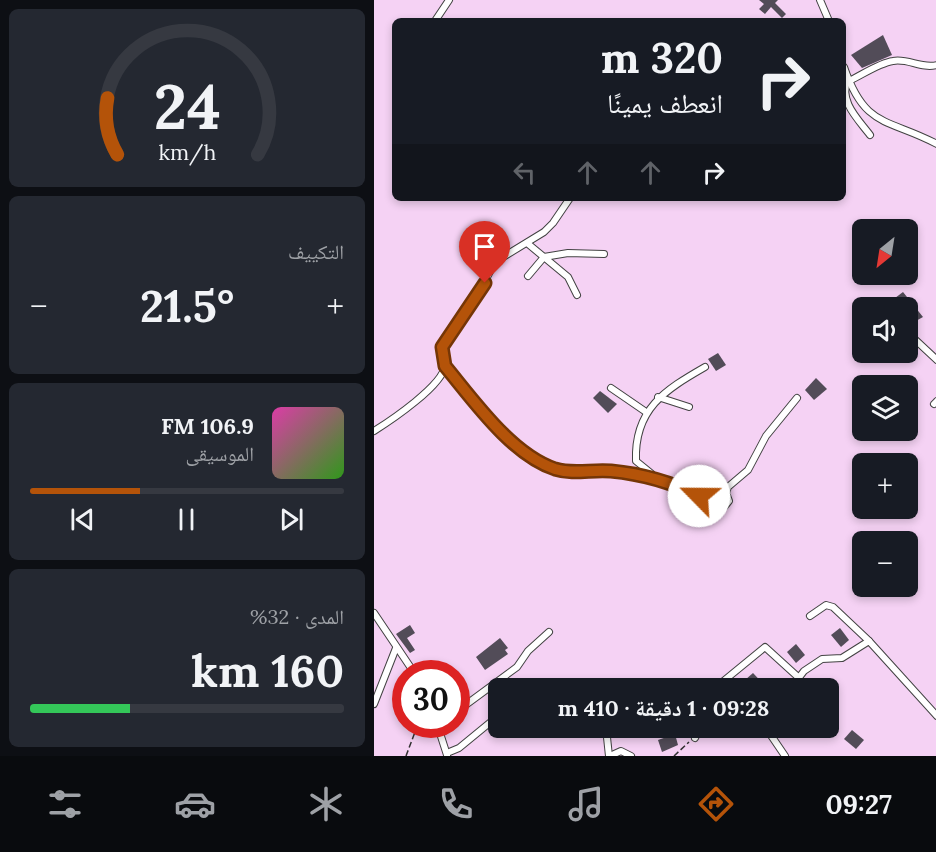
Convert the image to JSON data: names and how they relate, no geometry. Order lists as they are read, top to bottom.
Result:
{
  "north": "bottom left",
  "page": {
    "turn": ["320 m", "انعطف يمينًا"],
    "tile": [
      "التكييف",
      ["المدى · 32%", "160 km"]
    ],
    "map_buttons": ["+", "−"],
    "heat": ["−", "21.5°", "+"],
    "song": ["106.9 FM", "الموسيقى"],
    "limit": "30",
    "trip": "09:28 · 1 دقيقة · 410 m",
    "tabs": "09:27",
    "gauge": ["24", "km/h"]
  }
}
